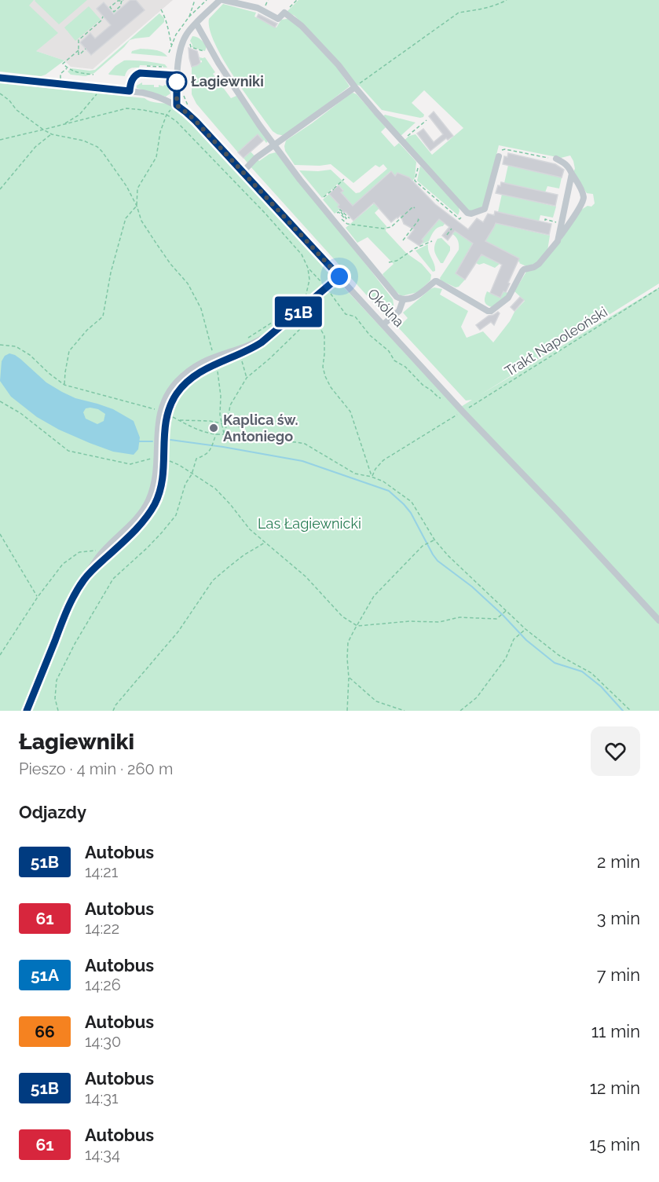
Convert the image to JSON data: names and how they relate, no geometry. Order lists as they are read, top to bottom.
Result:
{
  "streets": {
    "street": ["Okólna"],
    "path": ["Trakt Napoleoński"]
  },
  "crossings": [
    ["Okólna", "Trakt Napoleoński"]
  ],
  "parks": ["Las Łagiewnicki"],
  "places": ["Łagiewniki", "Kaplica św. Antoniego"],
  "lines": ["bus line 51B"],
  "page": {
    "on_map": "51B",
    "heading": [
      ["Łagiewniki", "Pieszo · 4 min · 260 m"],
      "Odjazdy"
    ],
    "list": [
      {
        "mark": "51B",
        "name": "Autobus",
        "note": "14:21",
        "value": "2 min"
      },
      {
        "mark": "61",
        "name": "Autobus",
        "note": "14:22",
        "value": "3 min"
      },
      {
        "mark": "51A",
        "name": "Autobus",
        "note": "14:26",
        "value": "7 min"
      },
      {
        "mark": "66",
        "name": "Autobus",
        "note": "14:30",
        "value": "11 min"
      },
      {
        "mark": "51B",
        "name": "Autobus",
        "note": "14:31",
        "value": "12 min"
      },
      {
        "mark": "61",
        "name": "Autobus",
        "note": "14:34",
        "value": "15 min"
      }
    ]
  }
}
